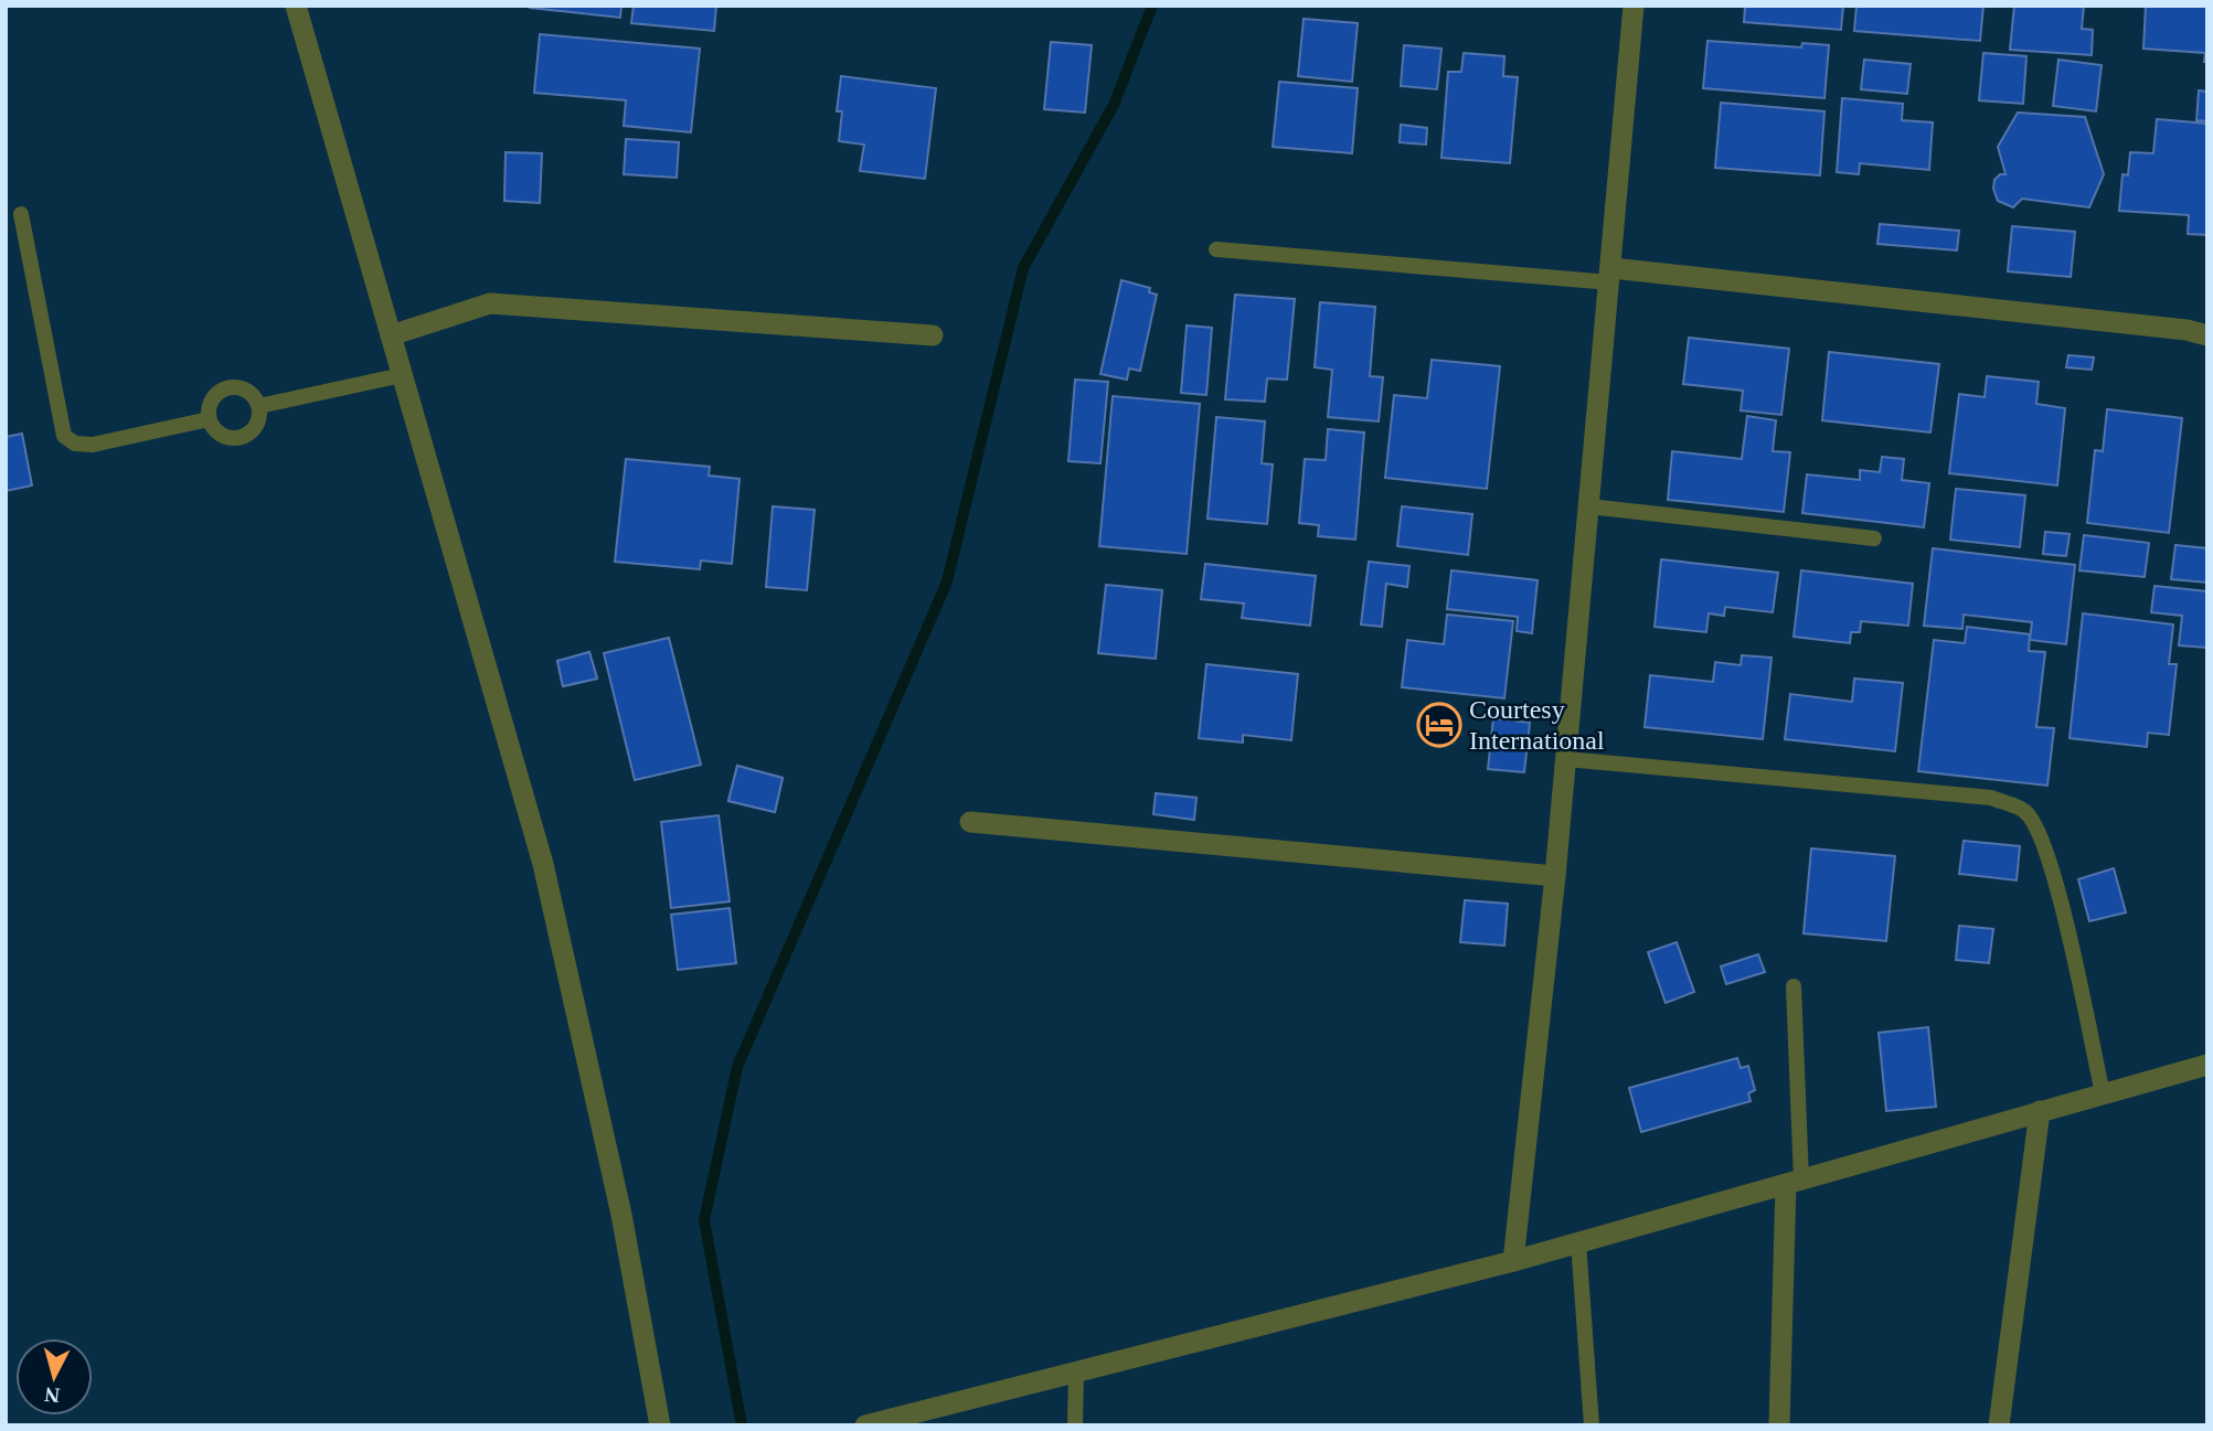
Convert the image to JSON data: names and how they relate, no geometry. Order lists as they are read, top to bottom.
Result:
{
  "places": {
    "hotel": ["Courtesy International"]
  },
  "north": "bottom"
}
